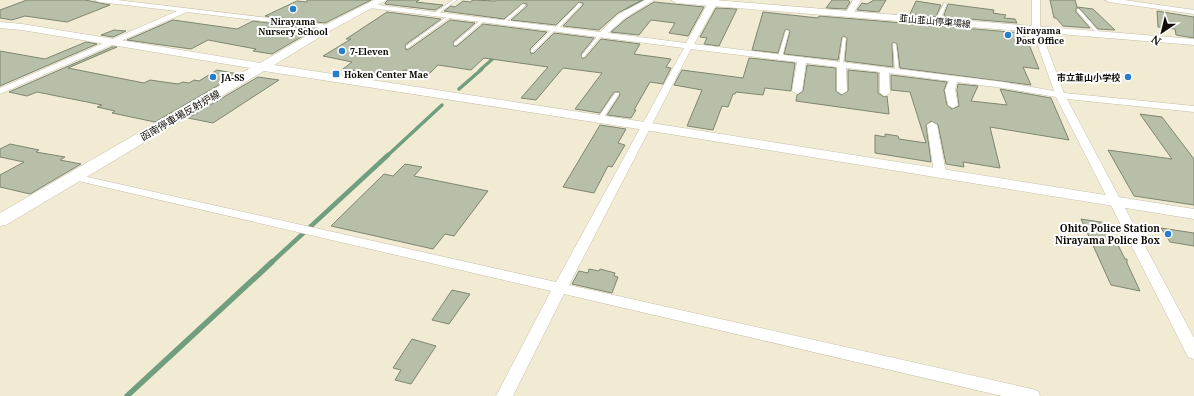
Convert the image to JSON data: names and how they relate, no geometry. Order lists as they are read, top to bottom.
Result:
{
  "streets": {
    "street": ["韮山韮山停車場線", "函南停車場反射炉線"]
  },
  "places": {
    "other": [
      "Nirayama Nursery School",
      "Nirayama Post Office",
      "7-Eleven",
      "JA-SS",
      "市立韮山小学校",
      "Ohito Police Station Nirayama Police Box"
    ],
    "transit": ["Hoken Center Mae"]
  },
  "north": "bottom left"
}
